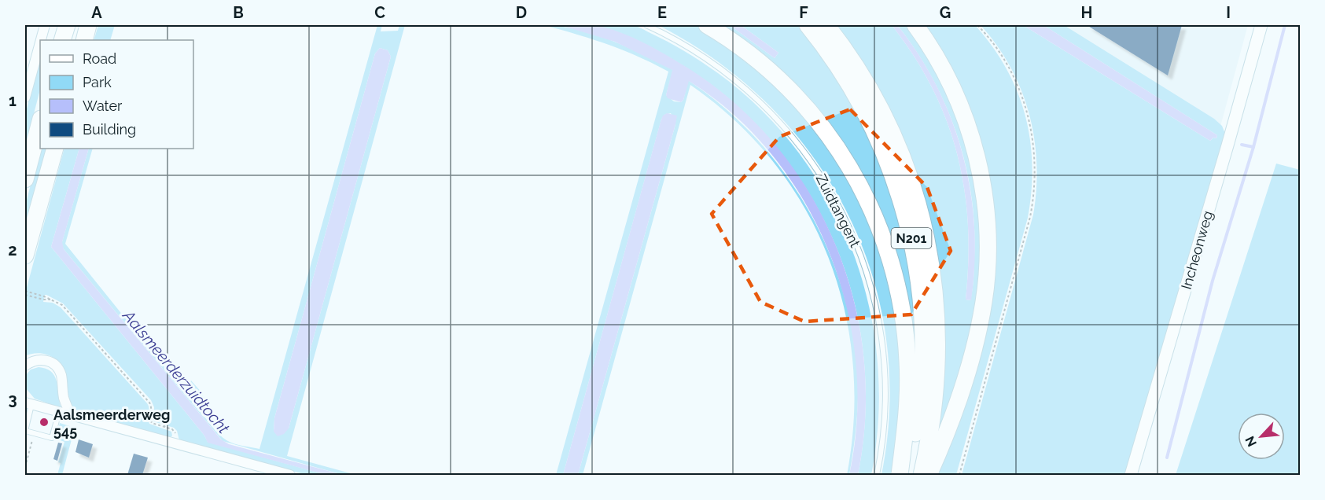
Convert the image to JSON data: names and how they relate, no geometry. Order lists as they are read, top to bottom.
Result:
{
  "streets": {
    "highway": ["N201"],
    "street": ["Incheonweg"],
    "lane": ["Zuidtangent"]
  },
  "water": ["Aalsmeerderzuidtocht"],
  "places": ["Aalsmeerderweg 545"],
  "legend": [
    "Road",
    "Park",
    "Water",
    "Building"
  ],
  "north": "bottom left",
  "grid": {
    "columns": [
      "A",
      "B",
      "C",
      "D",
      "E",
      "F",
      "G",
      "H",
      "I"
    ],
    "rows": ["1", "2", "3"]
  }
}
